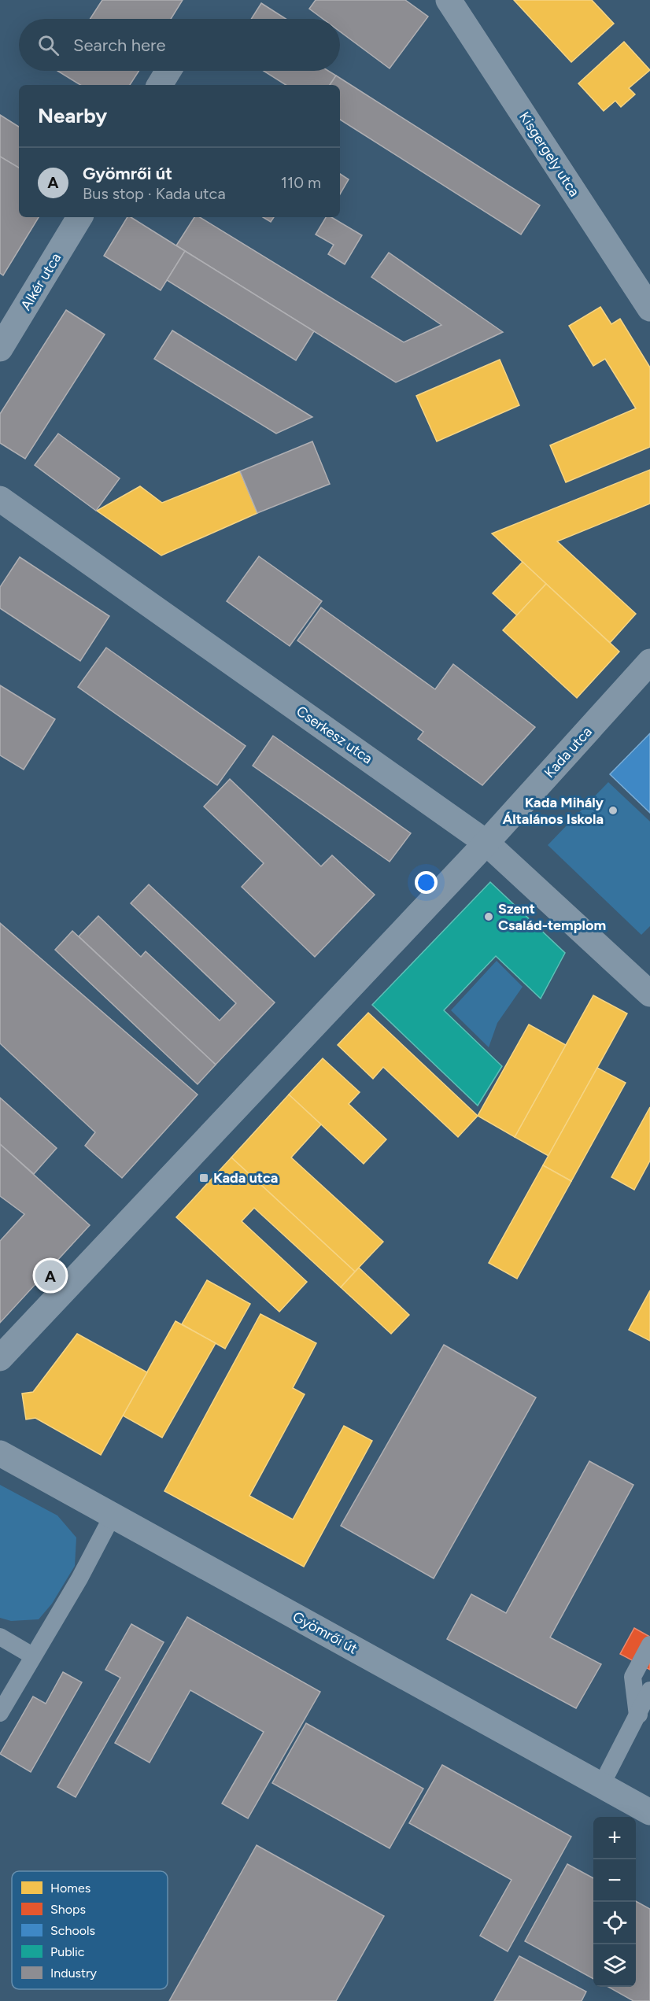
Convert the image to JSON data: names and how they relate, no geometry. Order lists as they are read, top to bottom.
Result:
{
  "streets": {
    "street": [
      "Kisgergely utca",
      "Alkér utca",
      "Cserkesz utca",
      "Kada utca",
      "Gyömrői út"
    ]
  },
  "crossings": [
    ["Cserkesz utca", "Kada utca"]
  ],
  "places": {
    "other": ["Kada Mihály Általános Iskola", "Szent Család-templom"],
    "transit": ["Kada utca"]
  },
  "legend": [
    "Homes",
    "Shops",
    "Schools",
    "Public",
    "Industry"
  ],
  "page": {
    "search": "Search here",
    "heading": "Nearby",
    "list": [
      {
        "mark": "A",
        "name": "Gyömrői út",
        "note": "Bus stop · Kada utca",
        "value": "110 m"
      }
    ],
    "pins": "A",
    "map_buttons": ["+", "−"]
  }
}
